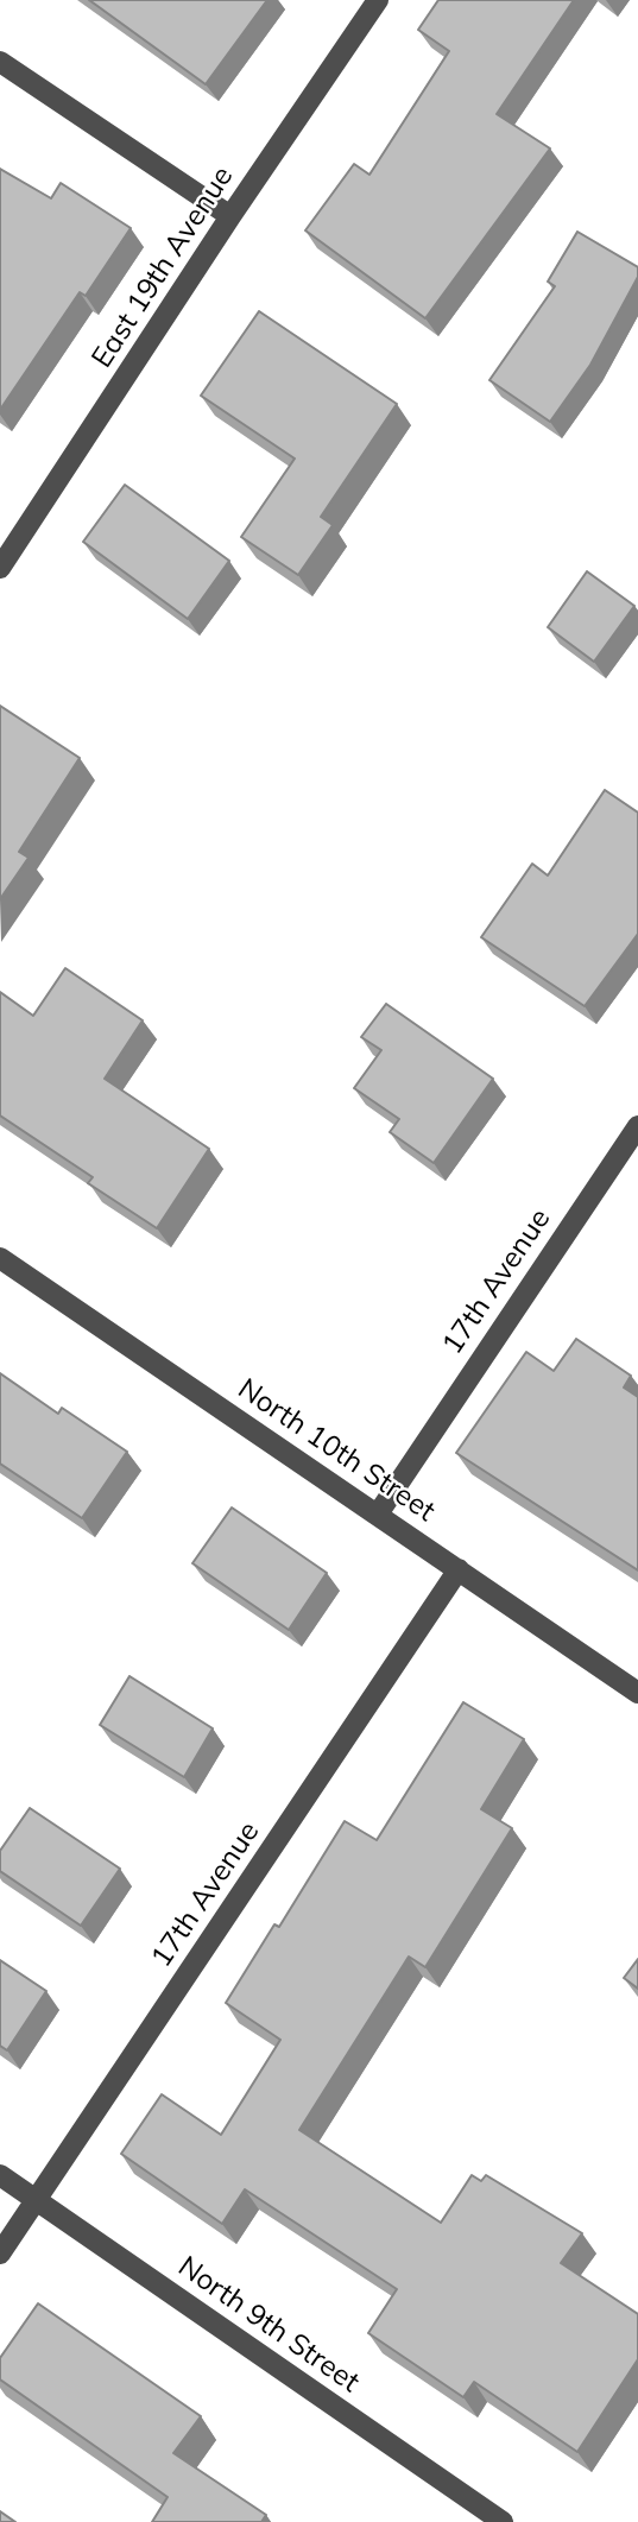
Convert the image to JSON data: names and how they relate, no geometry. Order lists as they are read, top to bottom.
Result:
{
  "streets": {
    "street": [
      "East 19th Avenue",
      "17th Avenue",
      "North 10th Street",
      "North 9th Street"
    ]
  },
  "crossings": [
    ["17th Avenue", "North 10th Street"],
    ["17th Avenue", "North 9th Street"]
  ]
}
